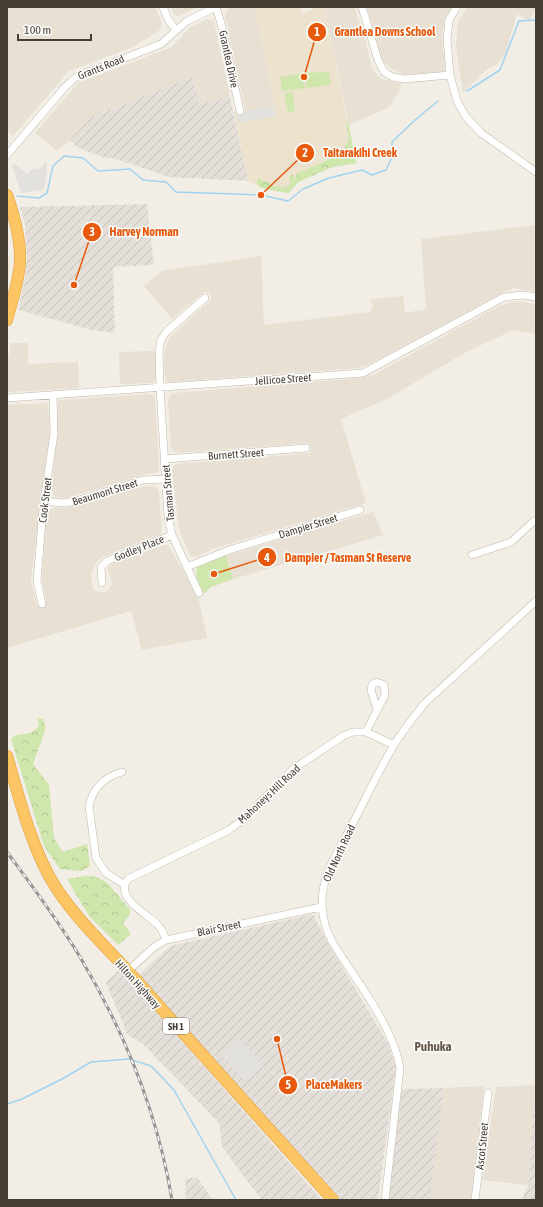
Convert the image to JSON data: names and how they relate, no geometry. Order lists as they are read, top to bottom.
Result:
{
  "streets": {
    "highway": ["Hilton Highway", "SH 1"],
    "street": [
      "Grantlea Drive",
      "Grants Road",
      "Jellicoe Street",
      "Burnett Street",
      "Beaumont Street",
      "Tasman Street",
      "Cook Street",
      "Dampier Street",
      "Godley Place",
      "Mahoneys Hill Road",
      "Old North Road",
      "Blair Street",
      "Ascot Street"
    ]
  },
  "crossings": [
    ["Grantlea Drive", "Grants Road"],
    ["Jellicoe Street", "Tasman Street"],
    ["Jellicoe Street", "Cook Street"],
    ["Burnett Street", "Tasman Street"],
    ["Beaumont Street", "Tasman Street"],
    ["Beaumont Street", "Cook Street"],
    ["Tasman Street", "Dampier Street"],
    ["Tasman Street", "Godley Place"],
    ["Old North Road", "Blair Street"],
    ["Blair Street", "Hilton Highway"]
  ],
  "districts": ["Puhuka"],
  "places": [
    "Grantlea Downs School",
    "Taitarakihi Creek",
    "Harvey Norman",
    "Dampier / Tasman St Reserve",
    "PlaceMakers"
  ],
  "scale_bar": "100 m"
}
